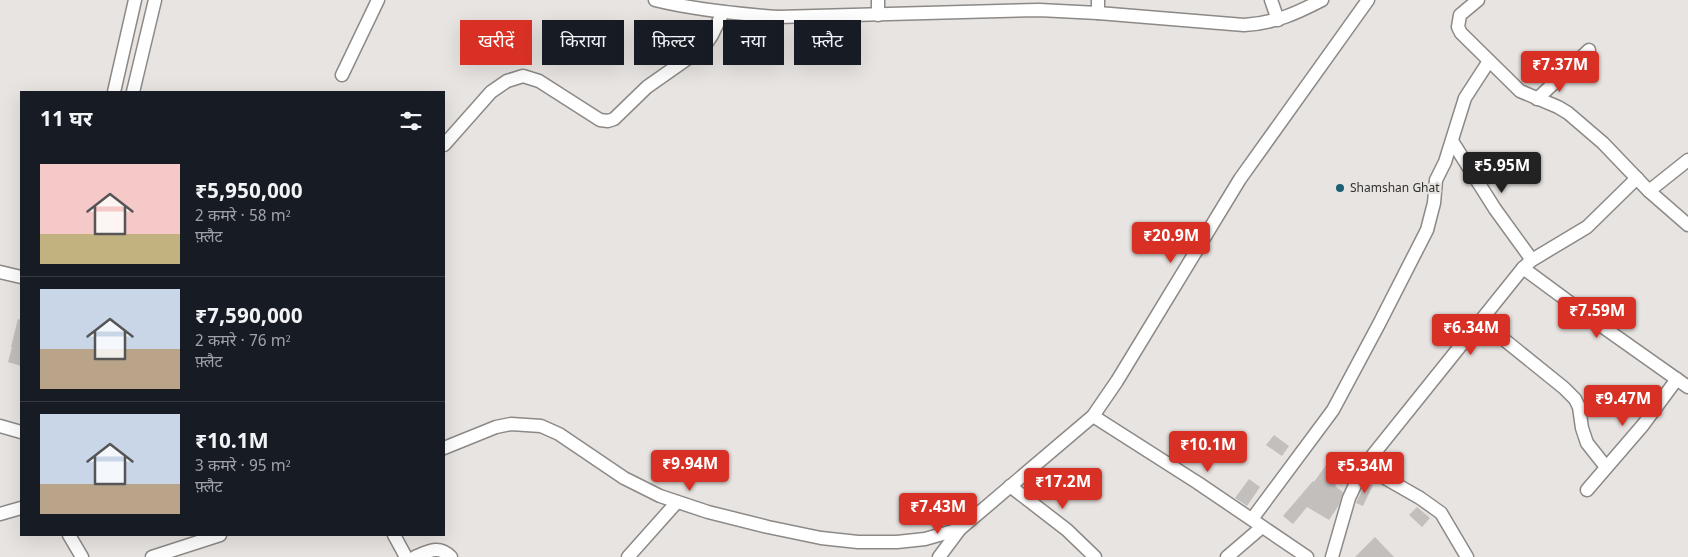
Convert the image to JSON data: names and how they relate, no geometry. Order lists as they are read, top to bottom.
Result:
{
  "places": ["Shamshan Ghat"],
  "page": {
    "chip": [
      "खरीदें",
      "किराया",
      "फ़िल्टर",
      "नया",
      "फ़्लैट"
    ],
    "price": [
      "₹7.37M",
      "₹5.95M",
      "₹20.9M",
      "₹7.59M",
      "₹6.34M",
      "₹9.47M",
      "₹10.1M",
      "₹9.94M",
      "₹5.34M",
      "₹17.2M",
      "₹7.43M"
    ],
    "heading": "11 घर",
    "list": [
      {
        "name": "₹5,950,000",
        "note": "2 कमरे · 58 m² · फ़्लैट"
      },
      {
        "name": "₹7,590,000",
        "note": "2 कमरे · 76 m² · फ़्लैट"
      },
      {
        "name": "₹10.1M",
        "note": "3 कमरे · 95 m² · फ़्लैट"
      }
    ]
  }
}
